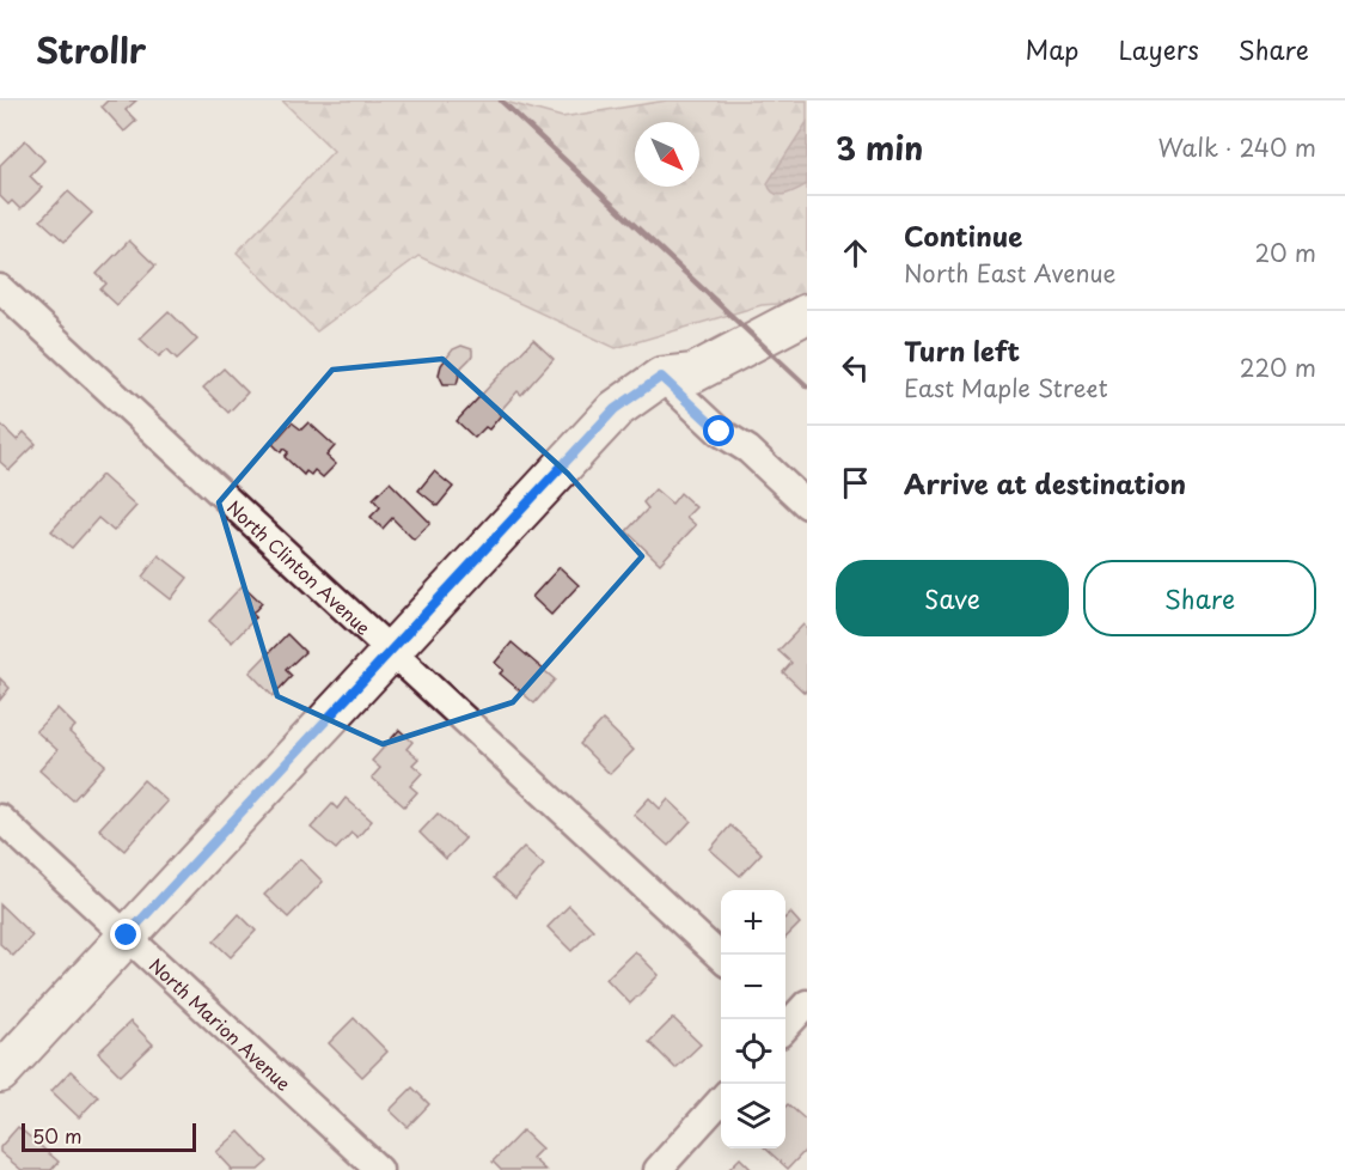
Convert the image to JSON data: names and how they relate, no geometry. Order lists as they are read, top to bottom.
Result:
{
  "streets": {
    "street": ["North Clinton Avenue", "North Marion Avenue"]
  },
  "scale_bar": "50 m",
  "north": "bottom right",
  "page": {
    "header": "Strollr",
    "nav": ["Map", "Layers", "Share"],
    "heading": ["3 min", "Walk · 240 m"],
    "list": [
      ["Continue", "North East Avenue", "20 m"],
      ["Turn left", "East Maple Street", "220 m"],
      "Arrive at destination"
    ],
    "buttons": ["Save", "Share"],
    "map_buttons": ["+", "−"],
    "scale": "50 m"
  }
}
